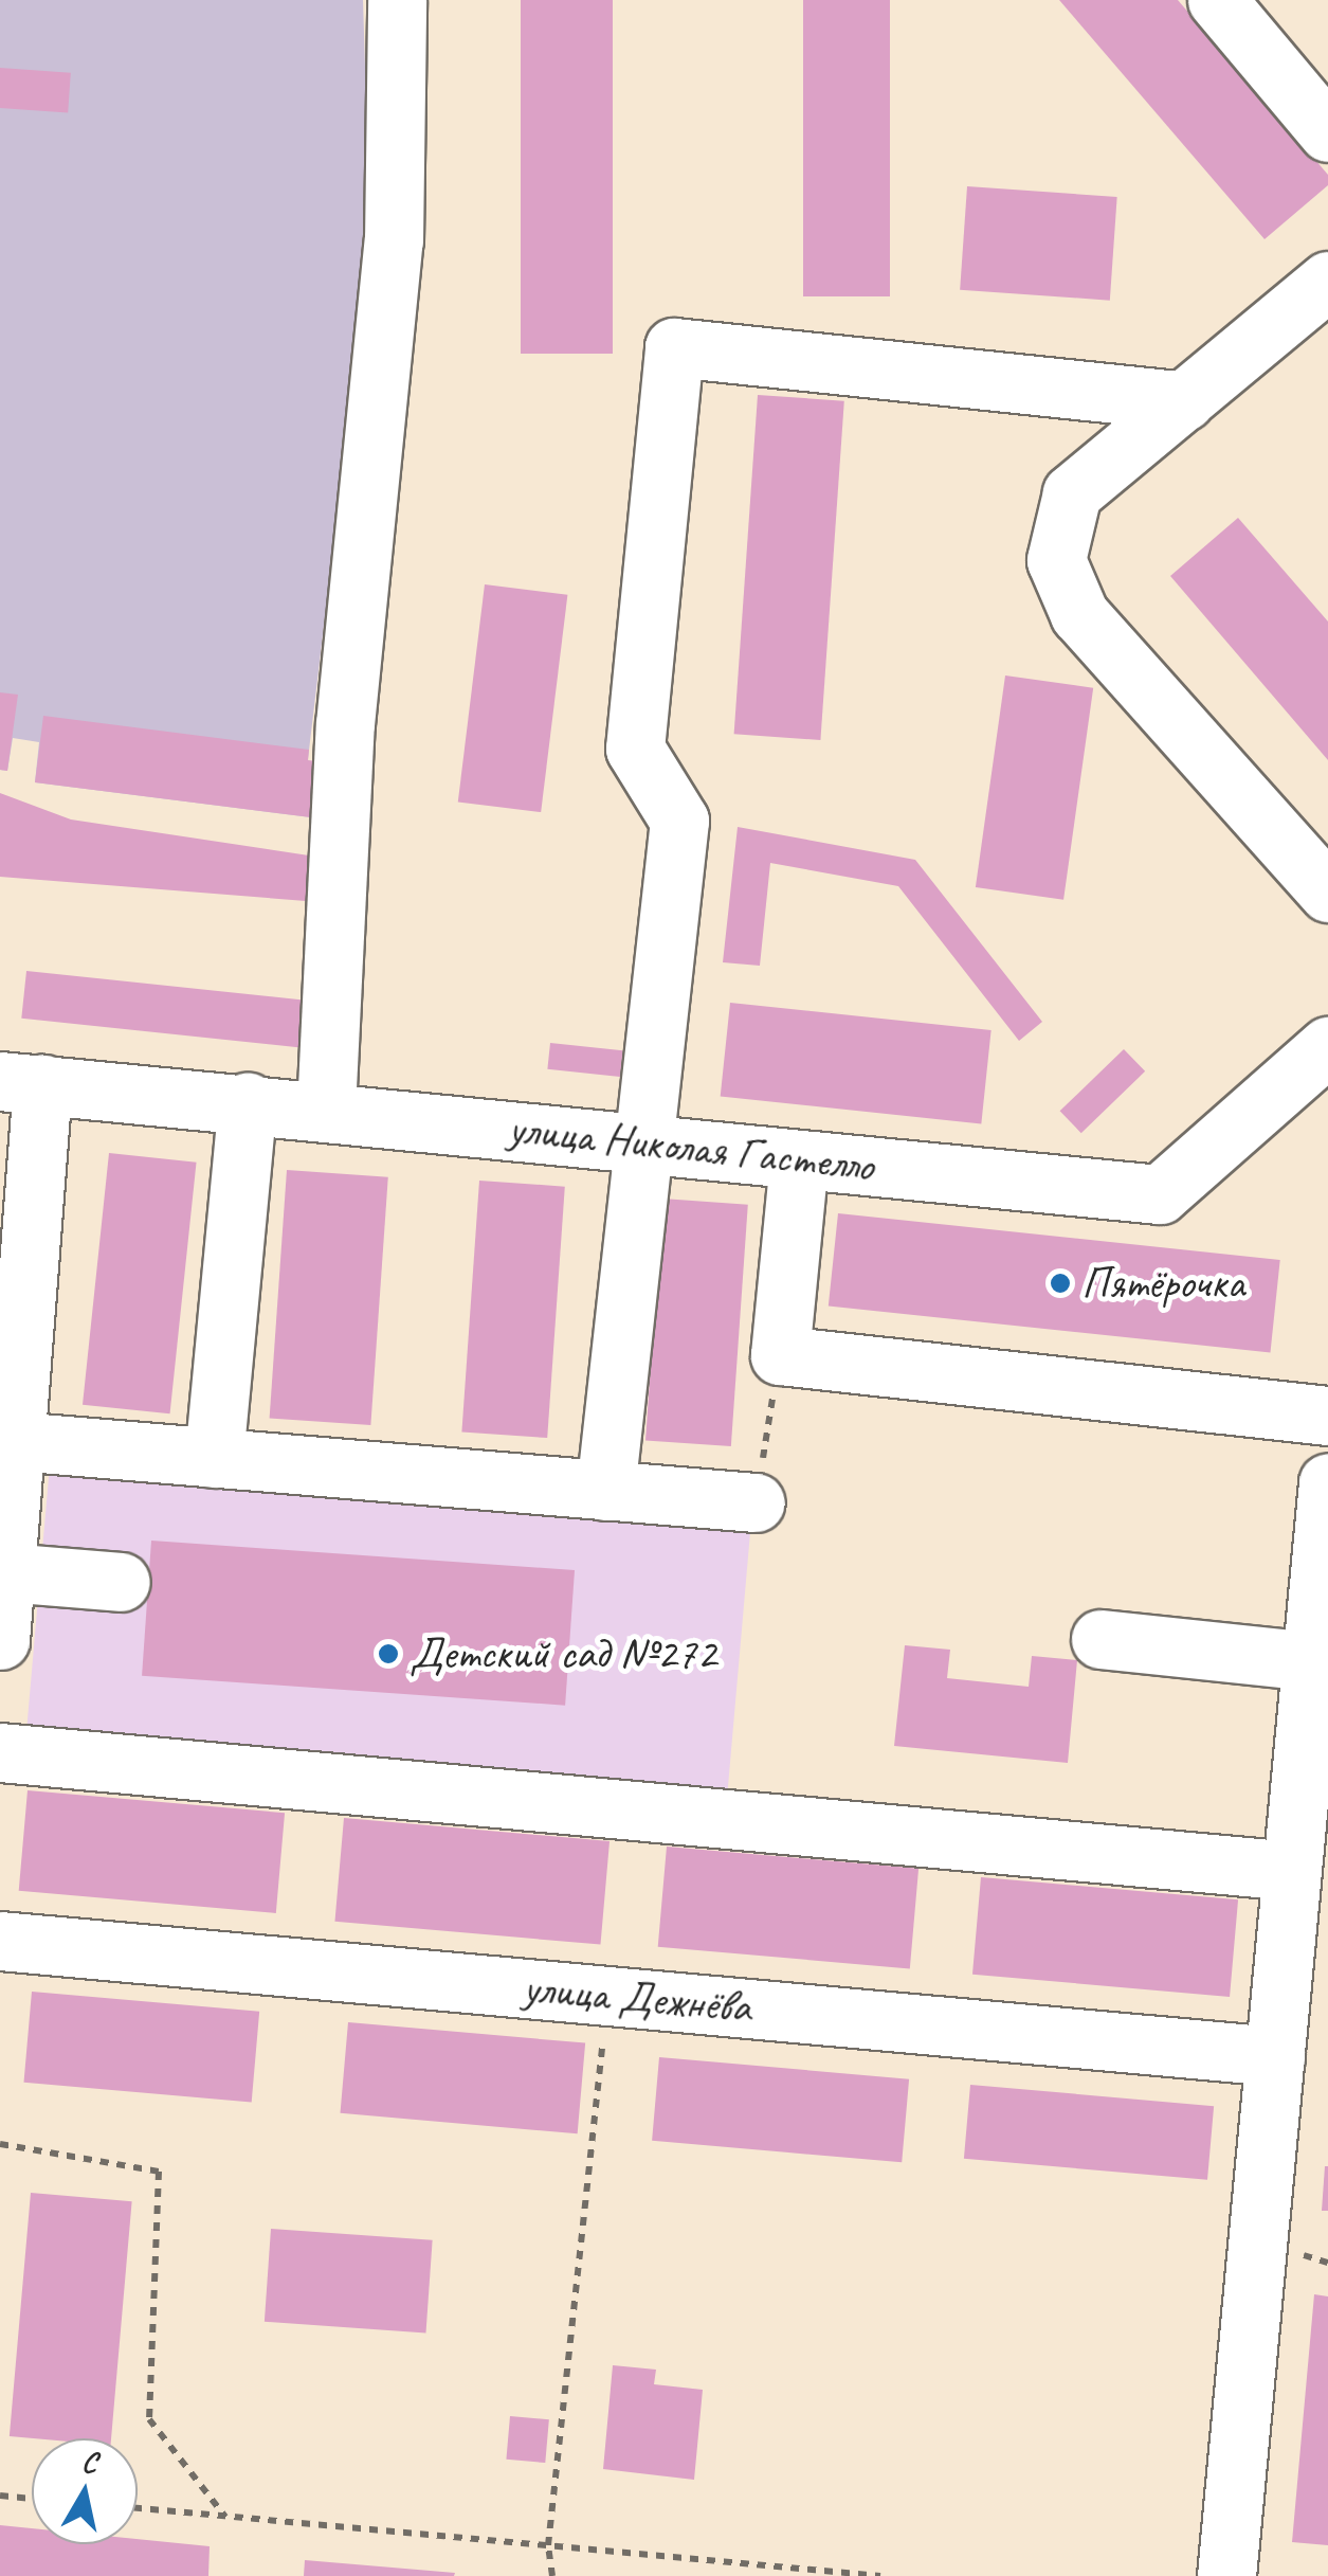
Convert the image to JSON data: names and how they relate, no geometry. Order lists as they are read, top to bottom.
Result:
{
  "streets": {
    "street": ["улица Николая Гастелло", "улица Дежнёва"]
  },
  "places": ["Пятёрочка", "Детский сад №272"],
  "north": "top"
}
